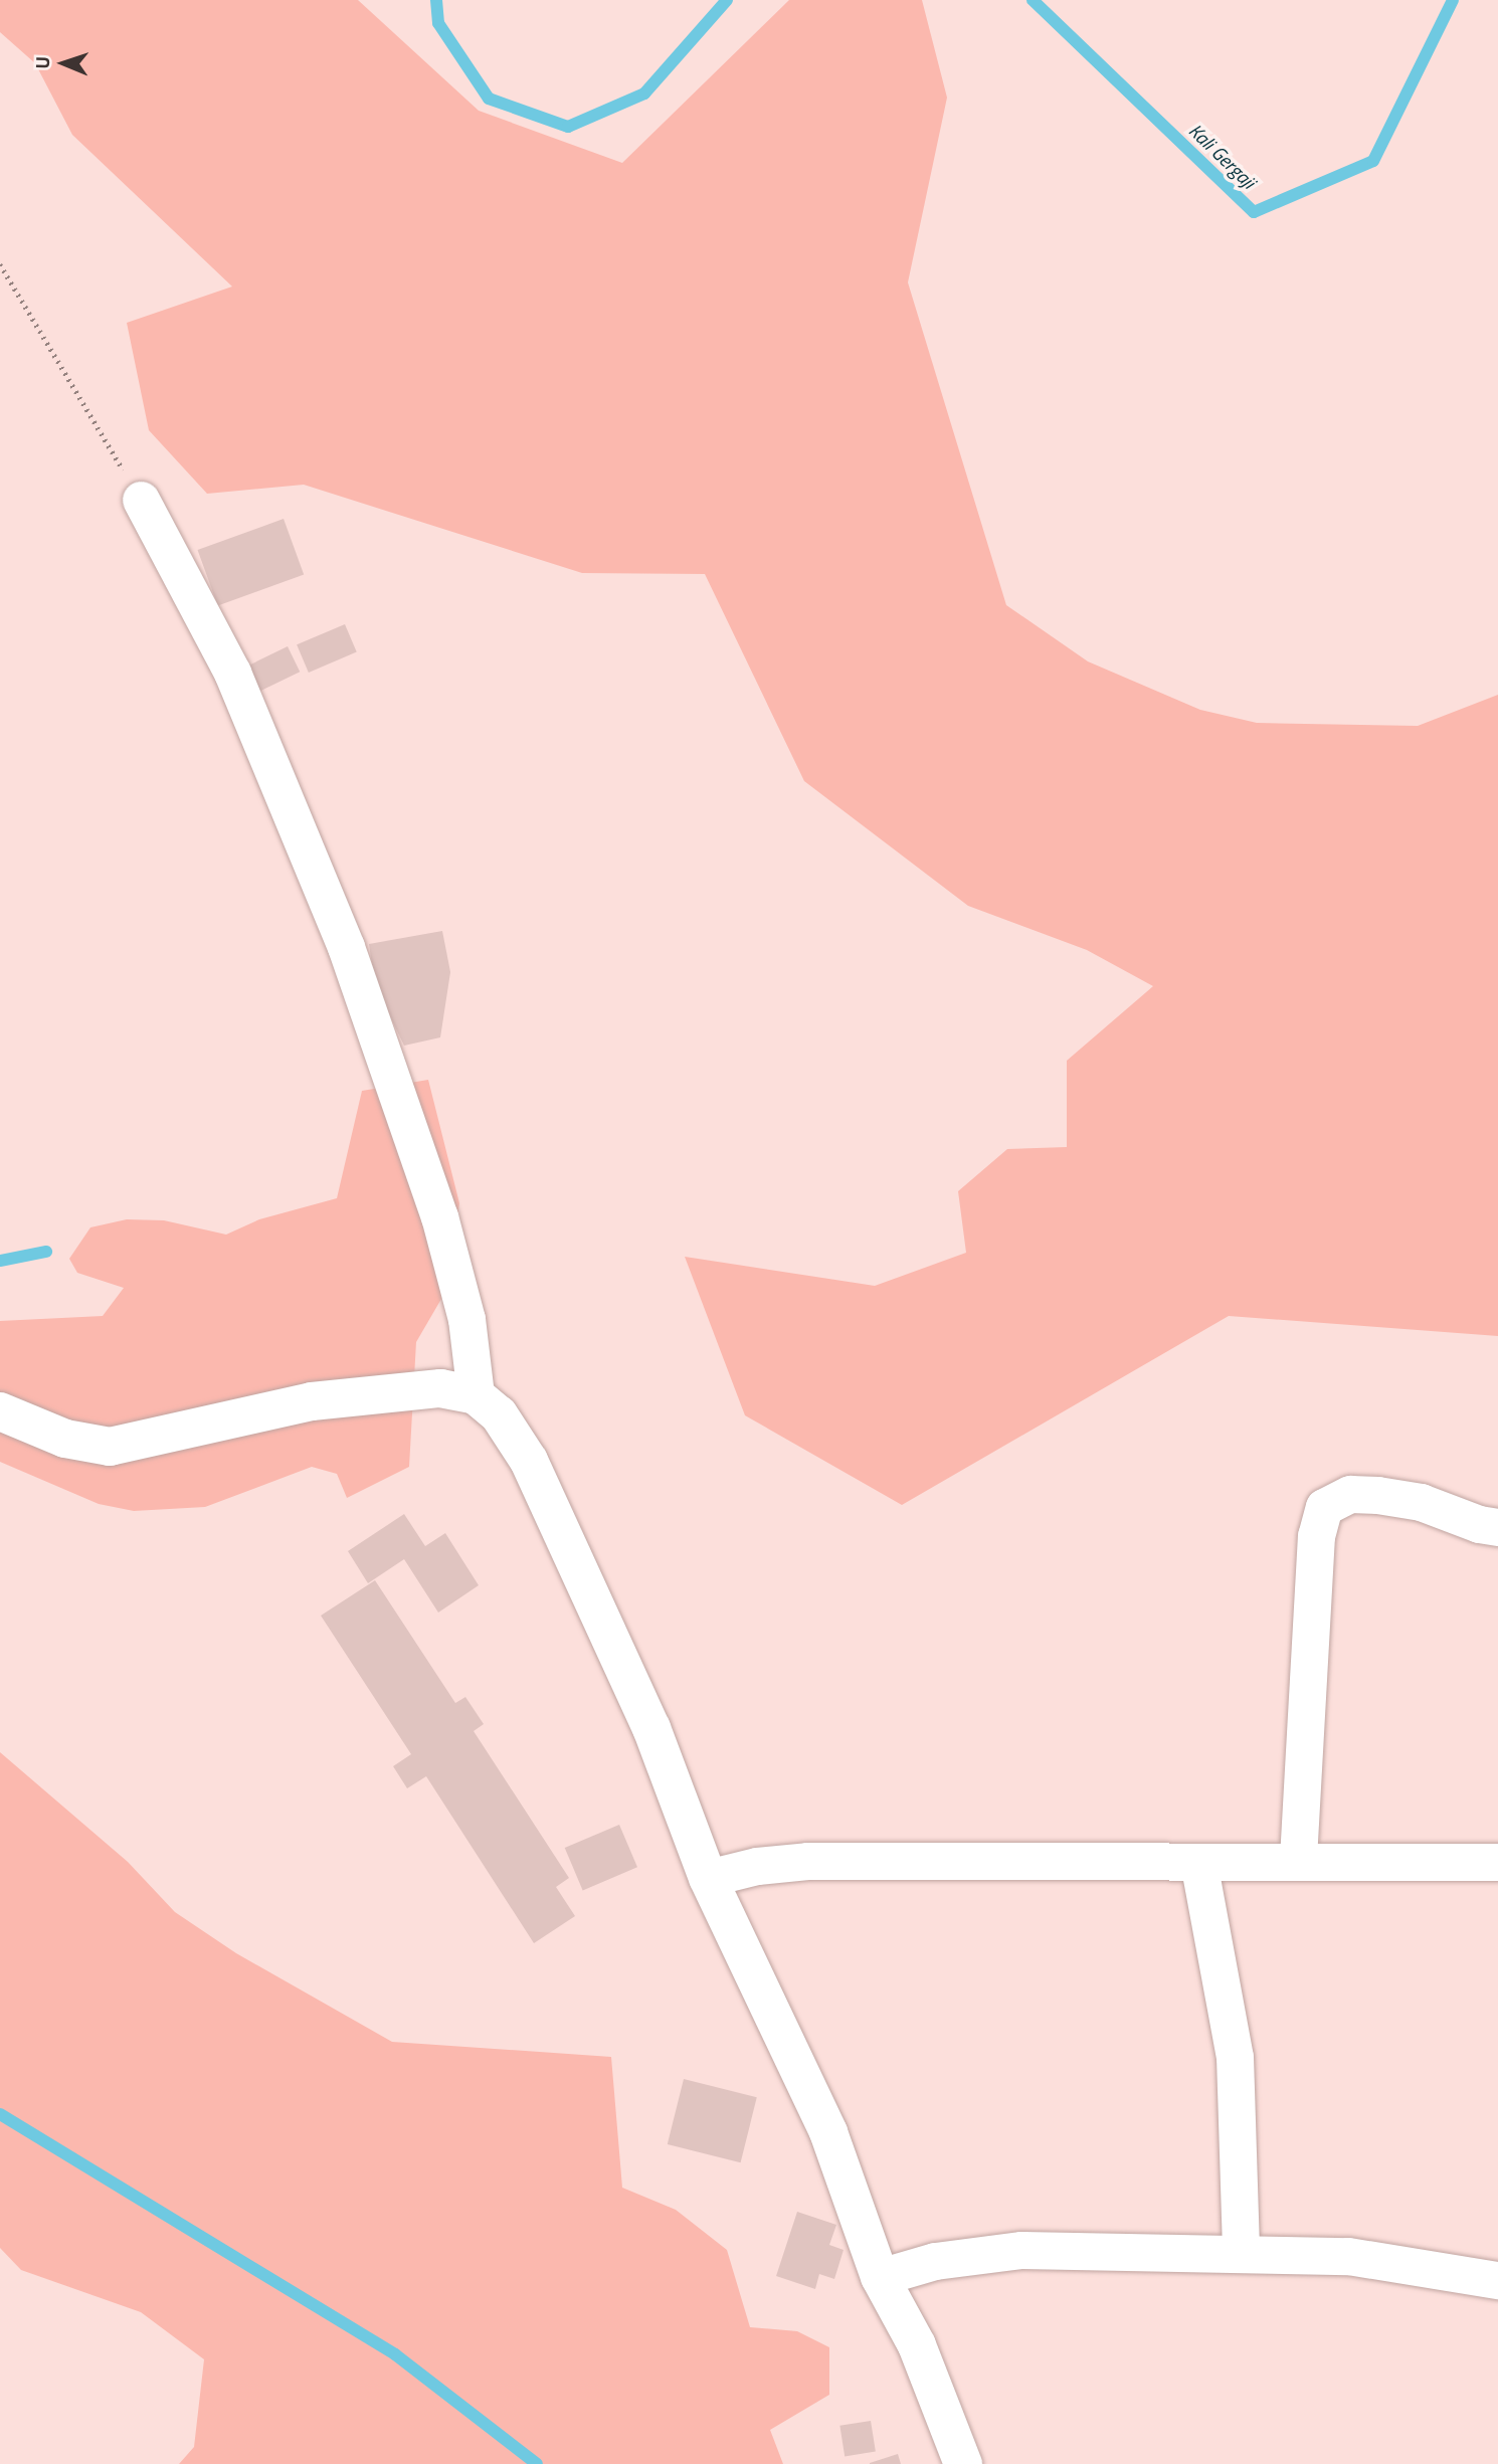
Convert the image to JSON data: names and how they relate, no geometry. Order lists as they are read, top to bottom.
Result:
{
  "water": ["Kali Gergaji"],
  "north": "left"
}
